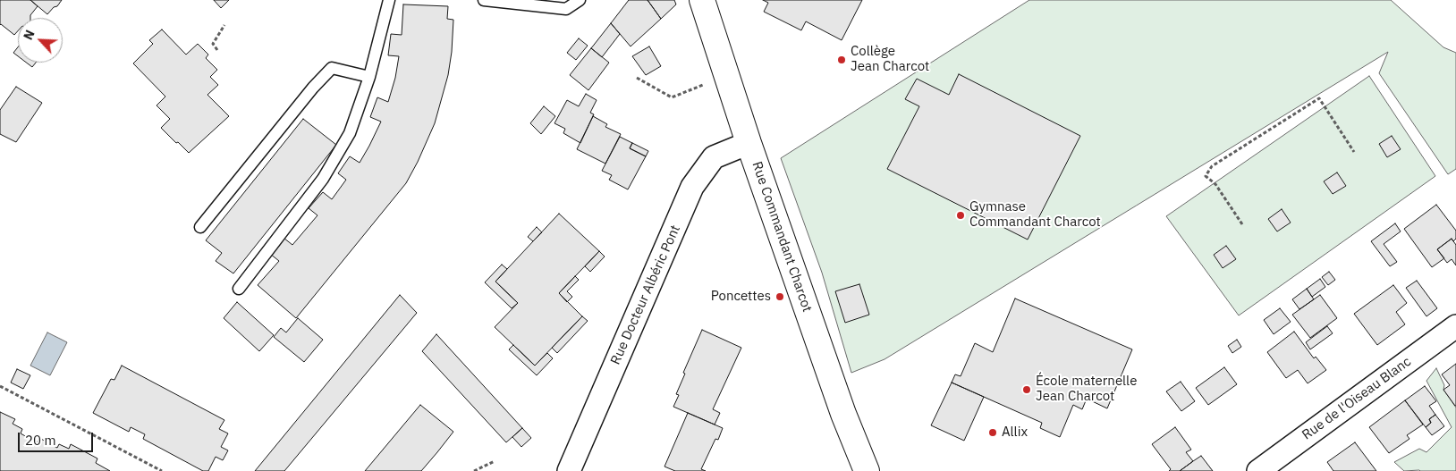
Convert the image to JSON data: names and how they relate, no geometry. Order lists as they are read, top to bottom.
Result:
{
  "streets": {
    "main road": ["Rue Commandant Charcot"],
    "street": ["Rue Docteur Albéric Pont", "Rue de l'Oiseau Blanc"]
  },
  "crossings": [
    ["Rue Commandant Charcot", "Rue Docteur Albéric Pont"]
  ],
  "places": [
    "Collège Jean Charcot",
    "Gymnase Commandant Charcot",
    "Poncettes",
    "École maternelle Jean Charcot",
    "Allix"
  ],
  "scale_bar": "20 m",
  "north": "top left"
}
